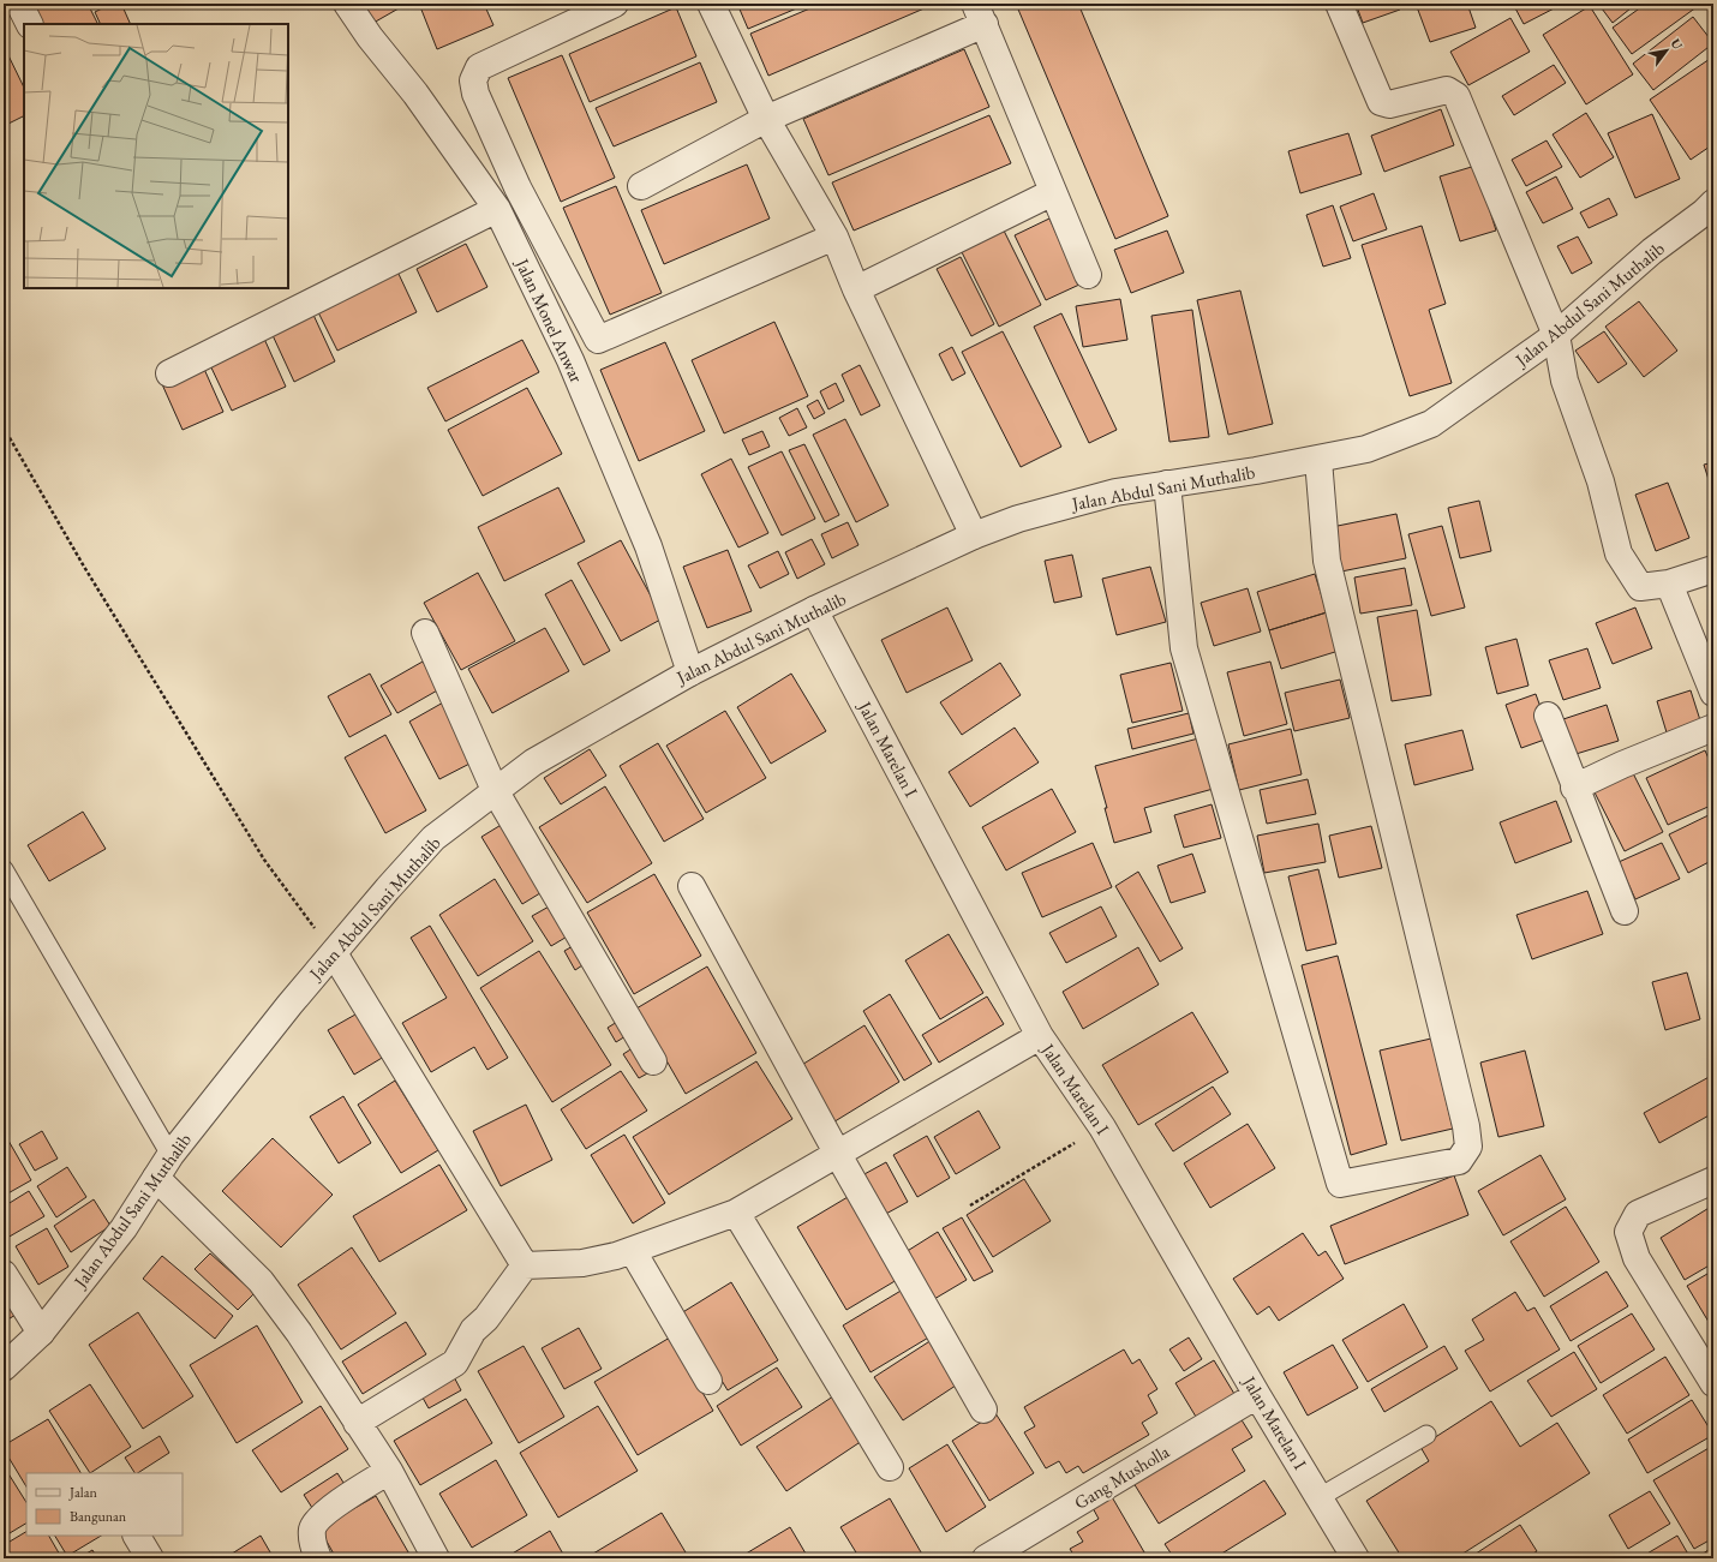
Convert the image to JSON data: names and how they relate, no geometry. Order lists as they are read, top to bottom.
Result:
{
  "streets": {
    "street": [
      "Jalan Abdul Sani Muthalib",
      "Jalan Monel Anwar",
      "Jalan Marelan I",
      "Gang Musholla"
    ]
  },
  "crossings": [
    ["Jalan Abdul Sani Muthalib", "Jalan Monel Anwar"],
    ["Jalan Abdul Sani Muthalib", "Jalan Marelan I"],
    ["Jalan Marelan I", "Gang Musholla"]
  ],
  "legend": ["Jalan", "Bangunan"],
  "north": "top right"
}
